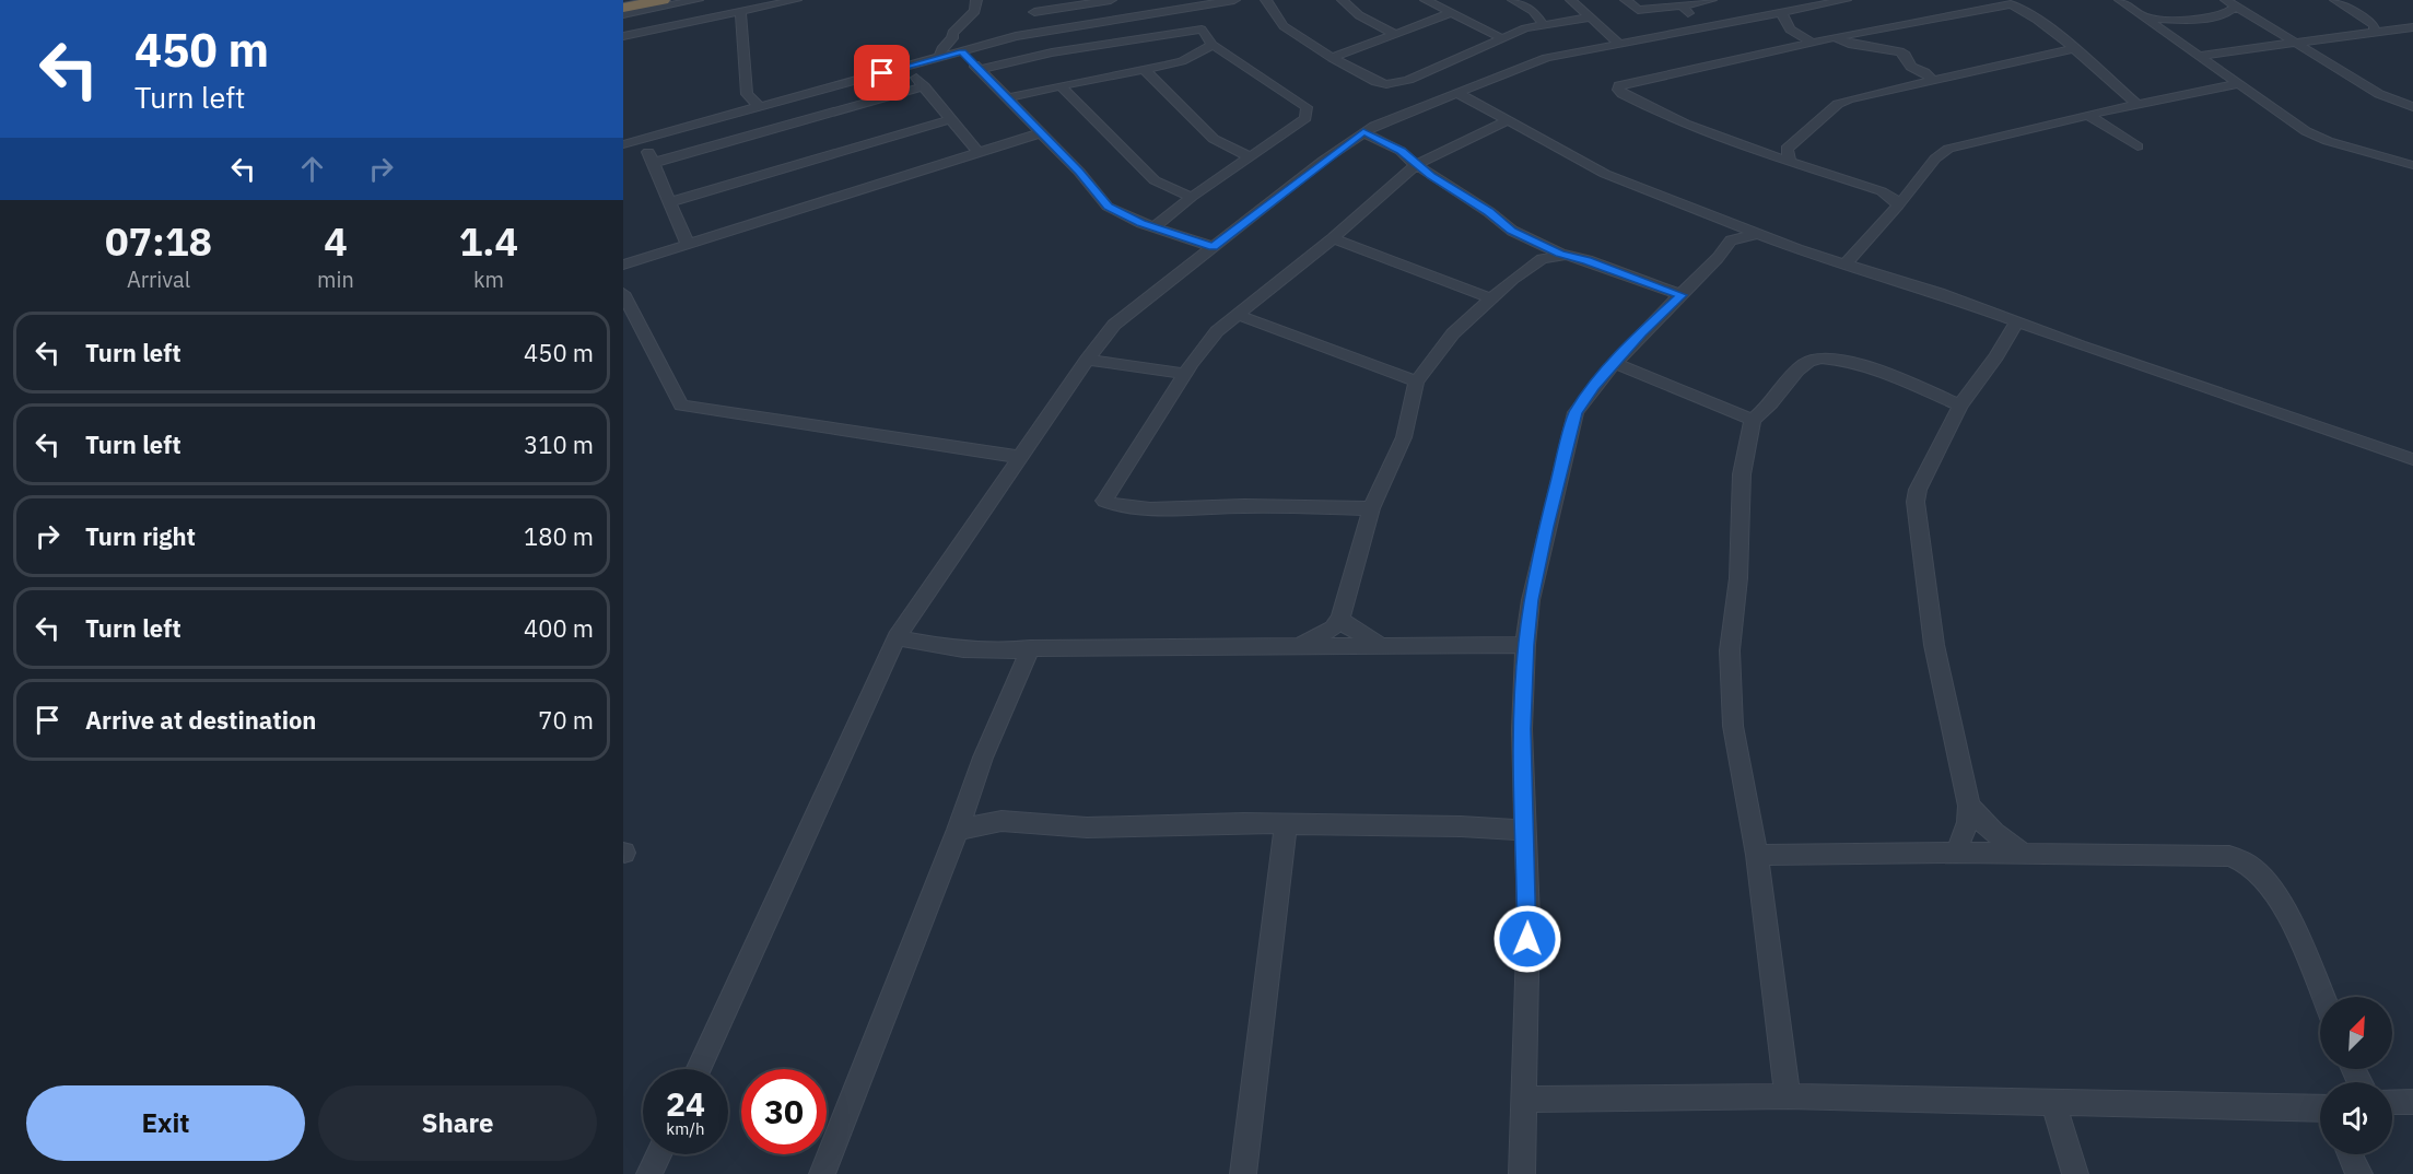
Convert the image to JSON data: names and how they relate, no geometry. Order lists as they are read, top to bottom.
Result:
{
  "north": "top right",
  "page": {
    "turn": ["450 m", "Turn left"],
    "eta": [
      "07:18",
      "Arrival",
      "4",
      "min",
      "1.4",
      "km"
    ],
    "list": [
      {
        "name": "Turn left",
        "value": "450 m"
      },
      {
        "name": "Turn left",
        "value": "310 m"
      },
      {
        "name": "Turn right",
        "value": "180 m"
      },
      {
        "name": "Turn left",
        "value": "400 m"
      },
      {
        "name": "Arrive at destination",
        "value": "70 m"
      }
    ],
    "speed": "24 km/h",
    "limit": "30",
    "buttons": ["Exit", "Share"]
  }
}
